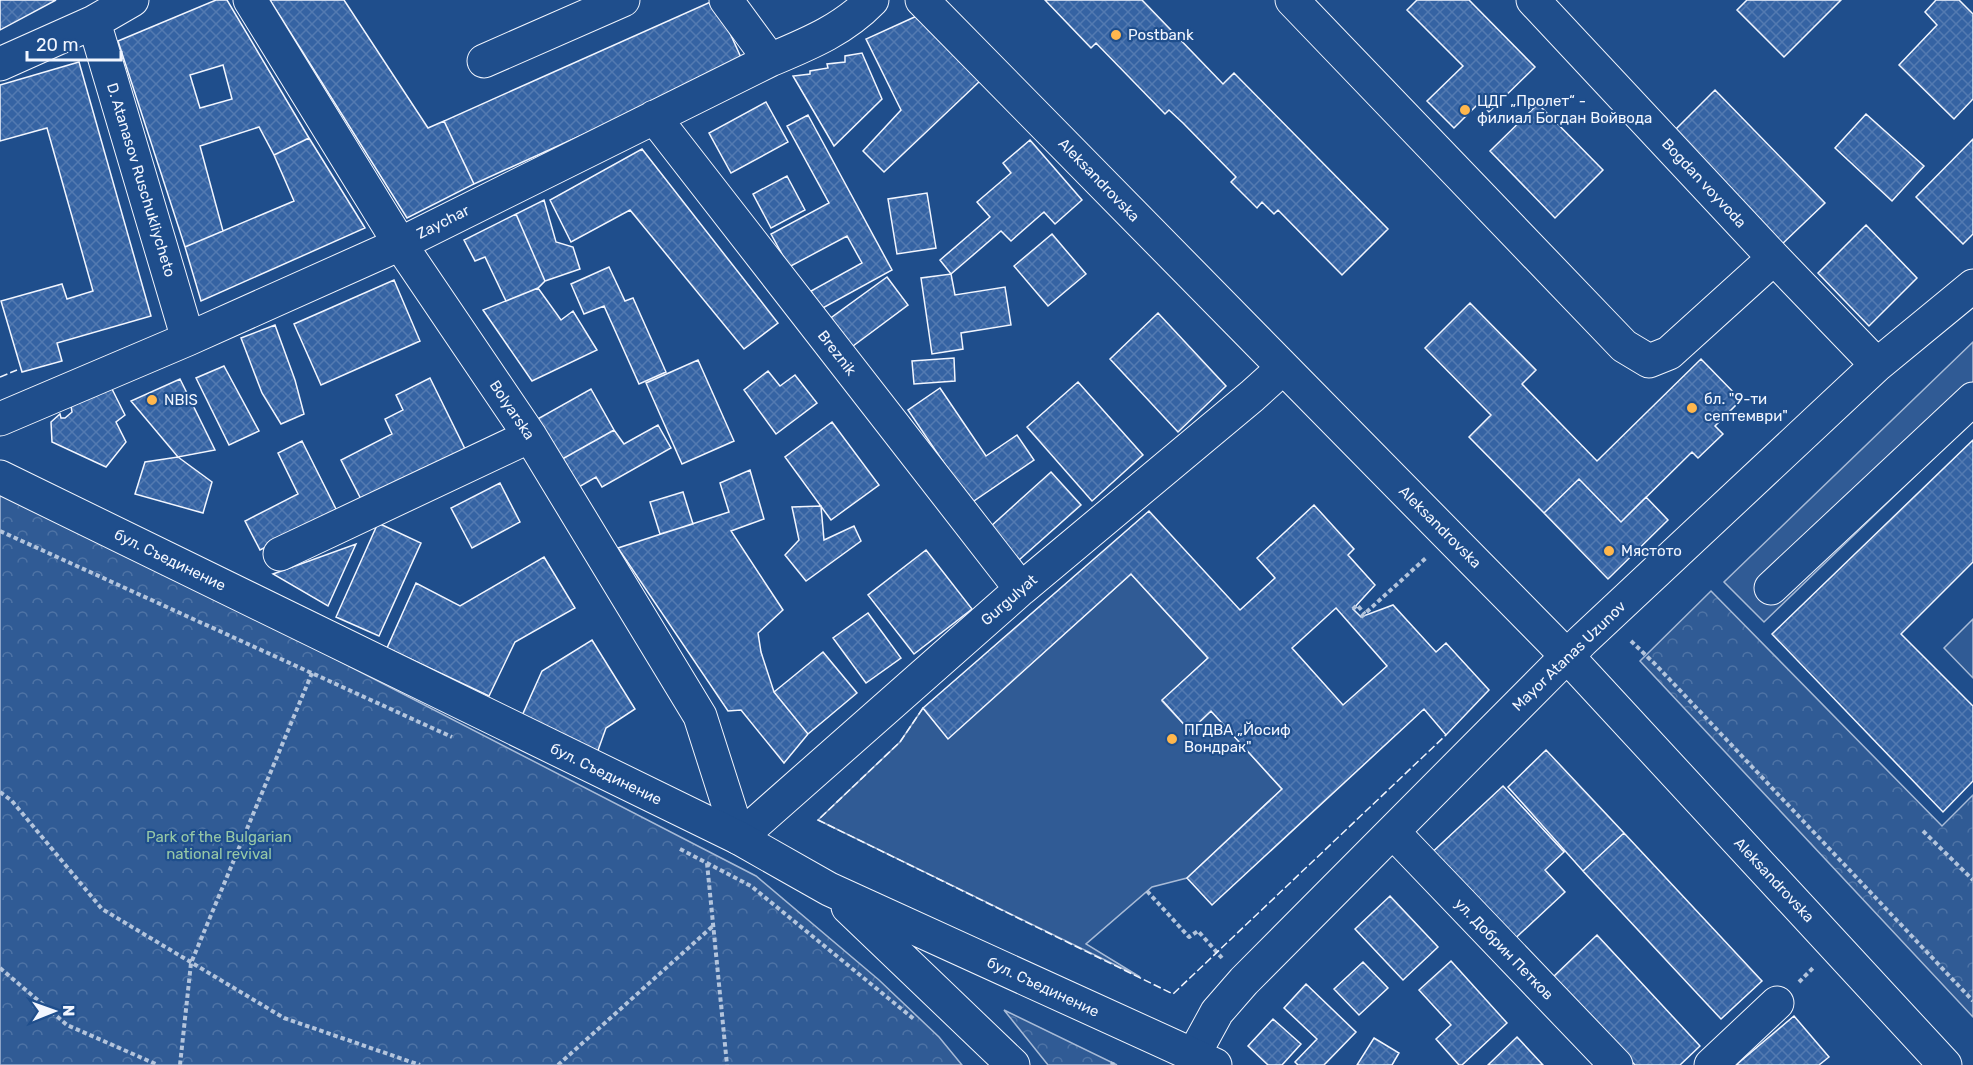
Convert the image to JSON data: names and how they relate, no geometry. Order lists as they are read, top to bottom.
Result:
{
  "streets": {
    "street": [
      "D. Atanasov Ruschukliycheto",
      "Aleksandrovska",
      "Bogdan voyvoda",
      "Zaychar",
      "Breznik",
      "Bolyarska",
      "бул. Съединение",
      "Gurgulyat",
      "Mayor Atanas Uzunov",
      "ул. Добрин Петков"
    ]
  },
  "crossings": [
    ["D. Atanasov Ruschukliycheto", "Zaychar"],
    ["Aleksandrovska", "Gurgulyat"],
    ["Aleksandrovska", "Mayor Atanas Uzunov"],
    ["Bogdan voyvoda", "Mayor Atanas Uzunov"],
    ["Zaychar", "Breznik"],
    ["Zaychar", "Bolyarska"],
    ["Breznik", "Gurgulyat"],
    ["Bolyarska", "бул. Съединение"],
    ["Bolyarska", "Gurgulyat"],
    ["бул. Съединение", "Gurgulyat"],
    ["бул. Съединение", "Mayor Atanas Uzunov"],
    ["Mayor Atanas Uzunov", "ул. Добрин Петков"]
  ],
  "parks": ["Park of the Bulgarian national revival"],
  "places": [
    "Postbank",
    "ЦДГ „Пролет“ - филиал Богдан Войвода",
    "NBIS",
    "бл. \"9-ти септември\"",
    "Мястото",
    "ПГДВА „Йосиф Вондрак\""
  ],
  "scale_bar": "20 m",
  "north": "right"
}
